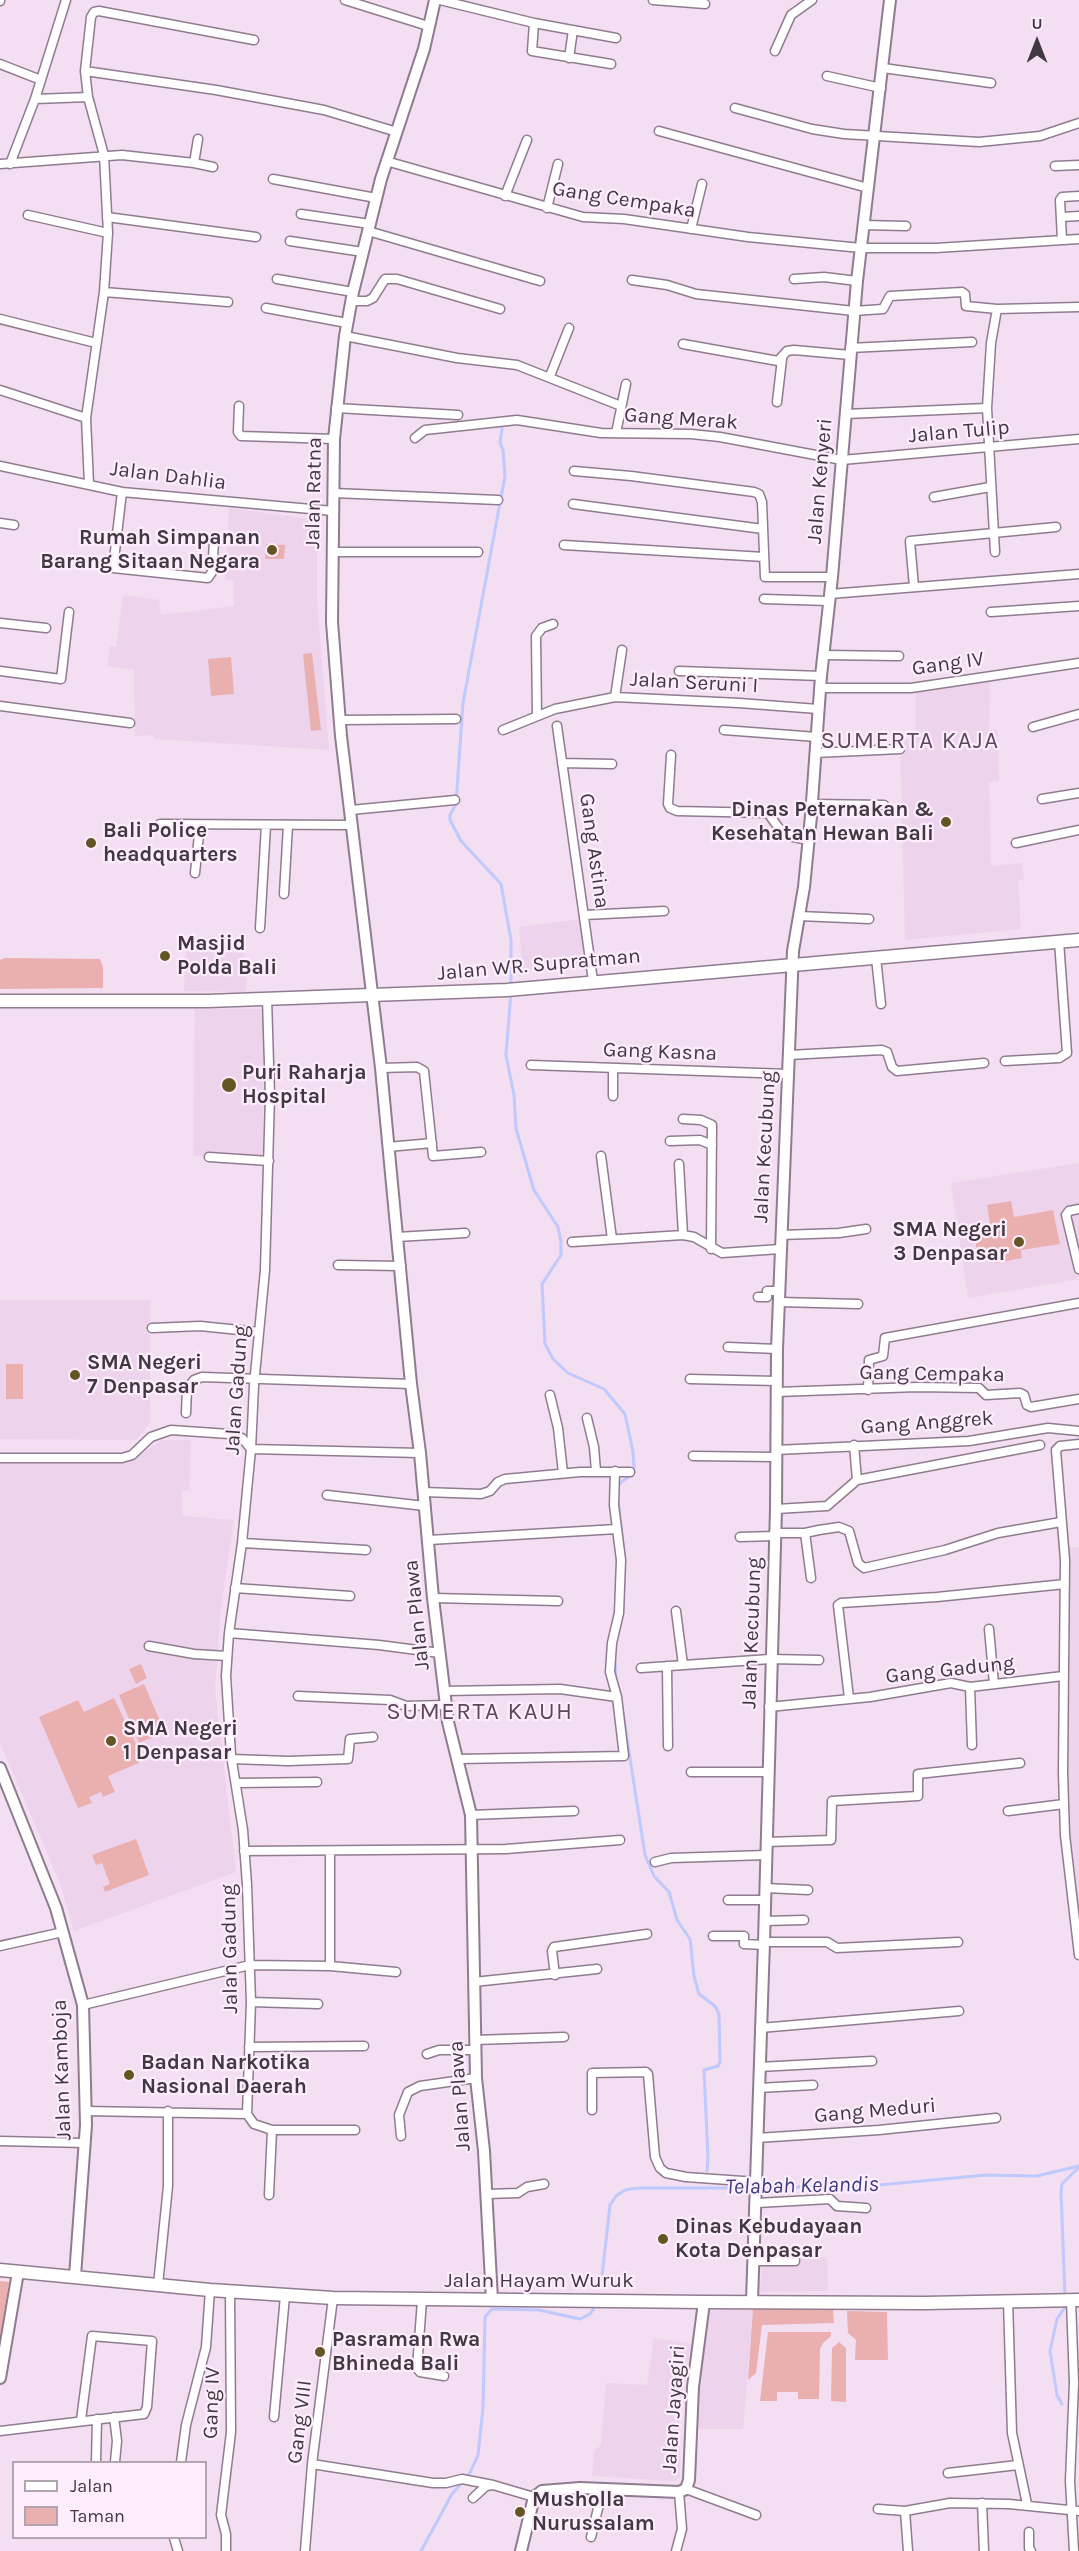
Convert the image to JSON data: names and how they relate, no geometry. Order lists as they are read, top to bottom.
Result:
{
  "streets": {
    "main road": ["Jalan WR. Supratman", "Jalan Hayam Wuruk"],
    "street": [
      "Gang Cempaka",
      "Gang Merak",
      "Jalan Tulip",
      "Jalan Dahlia",
      "Jalan Kenyeri",
      "Jalan Ratna",
      "Gang IV",
      "Jalan Seruni I",
      "Gang Astina",
      "Gang Kasna",
      "Jalan Kecubung",
      "Jalan Gadung",
      "Gang Anggrek",
      "Jalan Plawa",
      "Gang Gadung",
      "Jalan Kamboja",
      "Gang Meduri",
      "Jalan Jayagiri",
      "Gang VIII"
    ]
  },
  "crossings": [
    ["Gang Cempaka", "Jalan Kenyeri"],
    ["Gang Cempaka", "Jalan Ratna"],
    ["Gang Cempaka", "Jalan Kecubung"],
    ["Gang Merak", "Jalan Tulip"],
    ["Gang Merak", "Jalan Kenyeri"],
    ["Jalan Tulip", "Jalan Kenyeri"],
    ["Jalan Dahlia", "Jalan Ratna"],
    ["Jalan Kenyeri", "Gang IV"],
    ["Jalan Kenyeri", "Jalan Seruni I"],
    ["Jalan Kenyeri", "Jalan WR. Supratman"],
    ["Jalan Kenyeri", "Jalan Kecubung"],
    ["Jalan Ratna", "Jalan WR. Supratman"],
    ["Jalan Ratna", "Jalan Plawa"],
    ["Gang IV", "Jalan Hayam Wuruk"],
    ["Gang Astina", "Jalan WR. Supratman"],
    ["Jalan WR. Supratman", "Jalan Kecubung"],
    ["Jalan WR. Supratman", "Jalan Gadung"],
    ["Jalan WR. Supratman", "Jalan Plawa"],
    ["Gang Kasna", "Jalan Kecubung"],
    ["Jalan Kecubung", "Gang Anggrek"],
    ["Jalan Kecubung", "Gang Gadung"],
    ["Jalan Kecubung", "Gang Meduri"],
    ["Jalan Kecubung", "Jalan Hayam Wuruk"],
    ["Jalan Plawa", "Jalan Hayam Wuruk"],
    ["Jalan Kamboja", "Jalan Hayam Wuruk"],
    ["Jalan Hayam Wuruk", "Jalan Jayagiri"],
    ["Jalan Hayam Wuruk", "Gang VIII"]
  ],
  "districts": ["SUMERTA KAJA", "SUMERTA KAUH"],
  "water": ["Telabah Kelandis"],
  "places": [
    "Rumah Simpanan Barang Sitaan Negara",
    "Dinas Peternakan & Kesehatan Hewan Bali",
    "Bali Police headquarters",
    "Masjid Polda Bali",
    "Puri Raharja Hospital",
    "SMA Negeri 3 Denpasar",
    "SMA Negeri 7 Denpasar",
    "SMA Negeri 1 Denpasar",
    "Badan Narkotika Nasional Daerah",
    "Dinas Kebudayaan Kota Denpasar",
    "Pasraman Rwa Bhineda Bali",
    "Musholla Nurussalam"
  ],
  "legend": ["Jalan", "Taman"],
  "north": "top"
}
